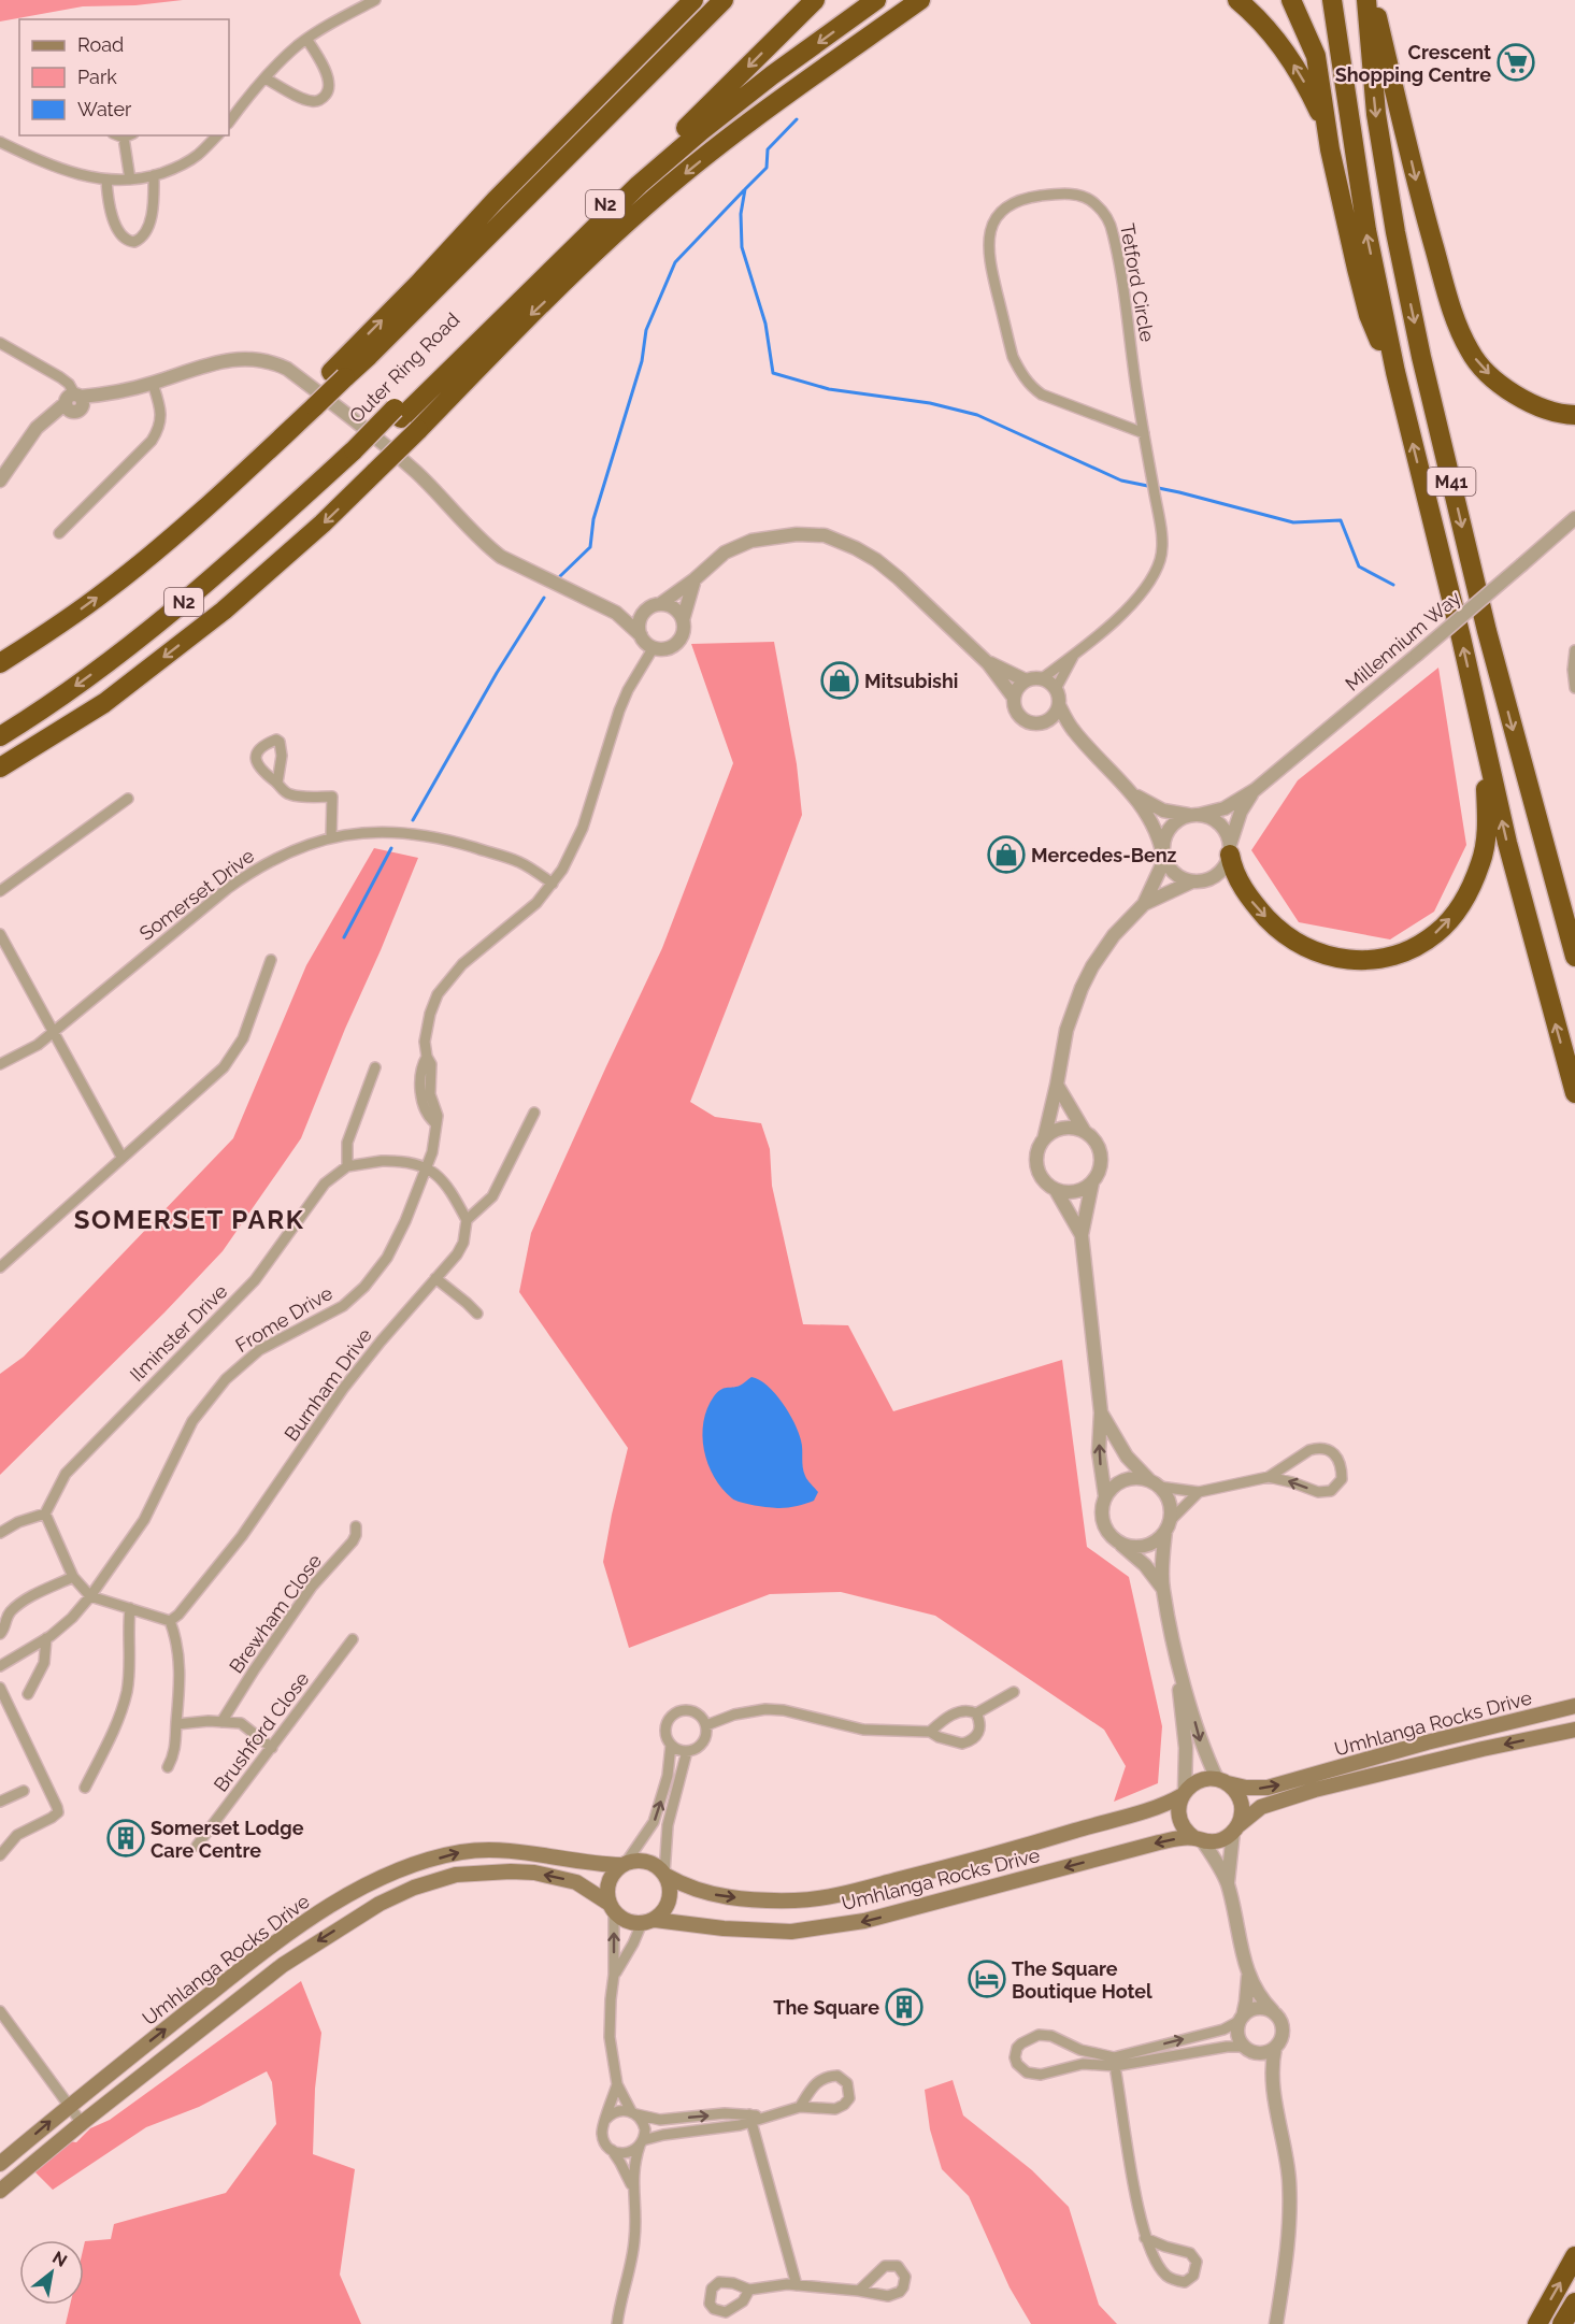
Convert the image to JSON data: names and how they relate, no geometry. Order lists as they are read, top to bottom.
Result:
{
  "streets": {
    "highway": ["N2", "Outer Ring Road", "M41"],
    "main road": ["Umhlanga Rocks Drive"],
    "street": [
      "Tetford Circle",
      "Millennium Way",
      "Somerset Drive",
      "Frome Drive",
      "Ilminster Drive",
      "Burnham Drive",
      "Brewham Close",
      "Brushford Close"
    ]
  },
  "crossings": [
    ["Somerset Drive", "Frome Drive"]
  ],
  "districts": ["SOMERSET PARK"],
  "places": {
    "supermarket": ["Crescent Shopping Centre"],
    "shop": ["Mitsubishi", "Mercedes-Benz"],
    "building": ["Somerset Lodge Care Centre", "The Square"],
    "hotel": ["The Square Boutique Hotel"]
  },
  "legend": ["Road", "Park", "Water"],
  "north": "top right"
}
